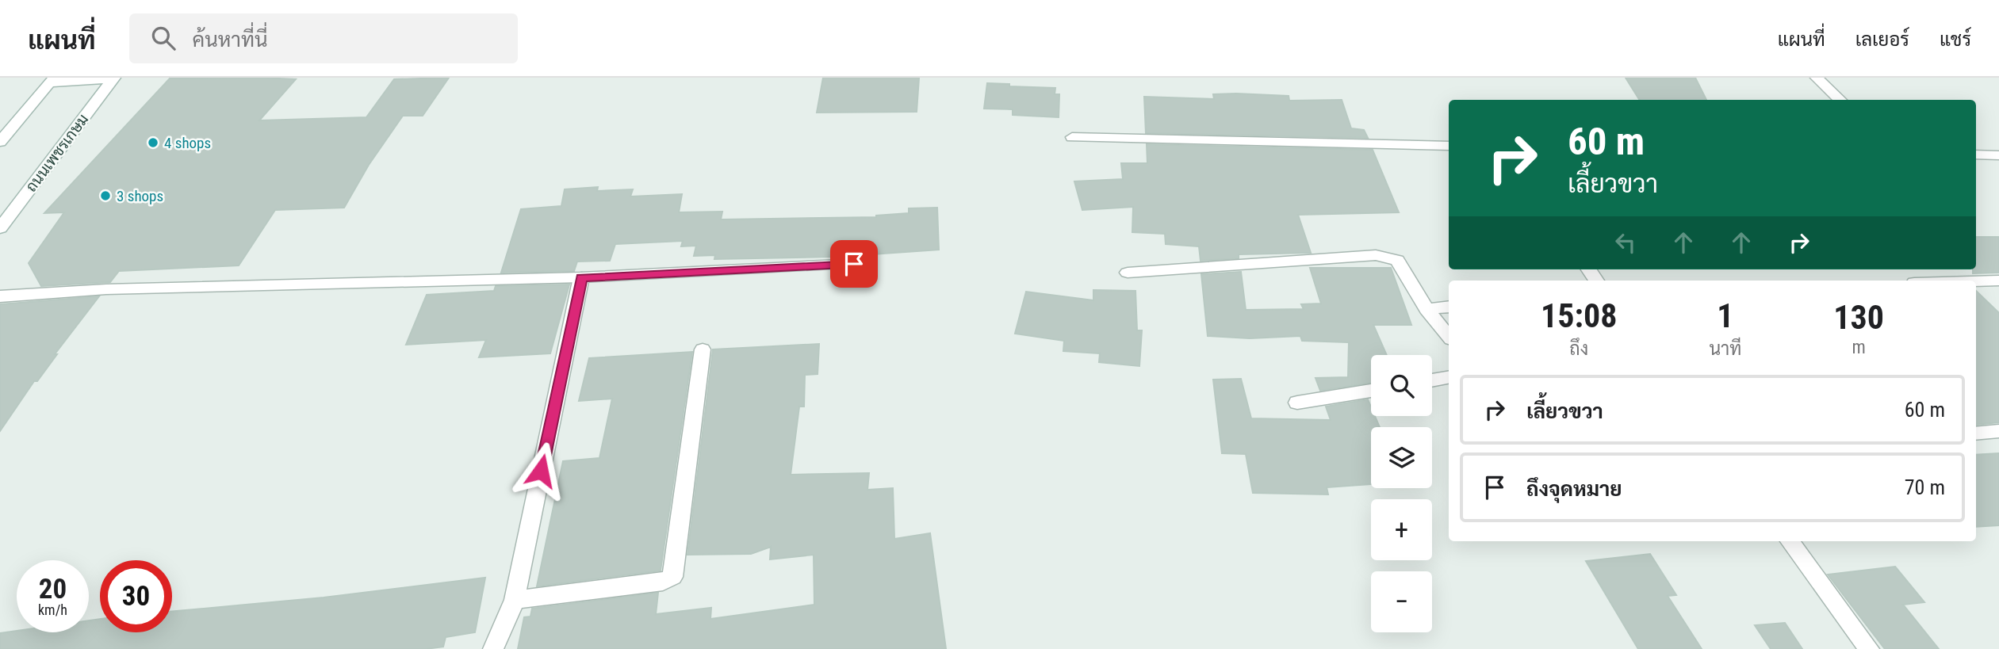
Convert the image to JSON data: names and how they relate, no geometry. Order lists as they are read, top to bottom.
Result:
{
  "streets": {
    "street": ["ถนนเพชรเกษม"]
  },
  "places": ["4 shops", "3 shops"],
  "page": {
    "header": "แผนที่",
    "search": "ค้นหาที่นี่",
    "nav": ["แผนที่", "เลเยอร์", "แชร์"],
    "turn": ["60 m", "เลี้ยวขวา"],
    "eta": [
      "15:08",
      "ถึง",
      "1",
      "นาที",
      "130",
      "m"
    ],
    "map_buttons": ["+", "−"],
    "list": [
      {
        "name": "เลี้ยวขวา",
        "value": "60 m"
      },
      {
        "name": "ถึงจุดหมาย",
        "value": "70 m"
      }
    ],
    "speed": "20 km/h",
    "limit": "30"
  }
}
